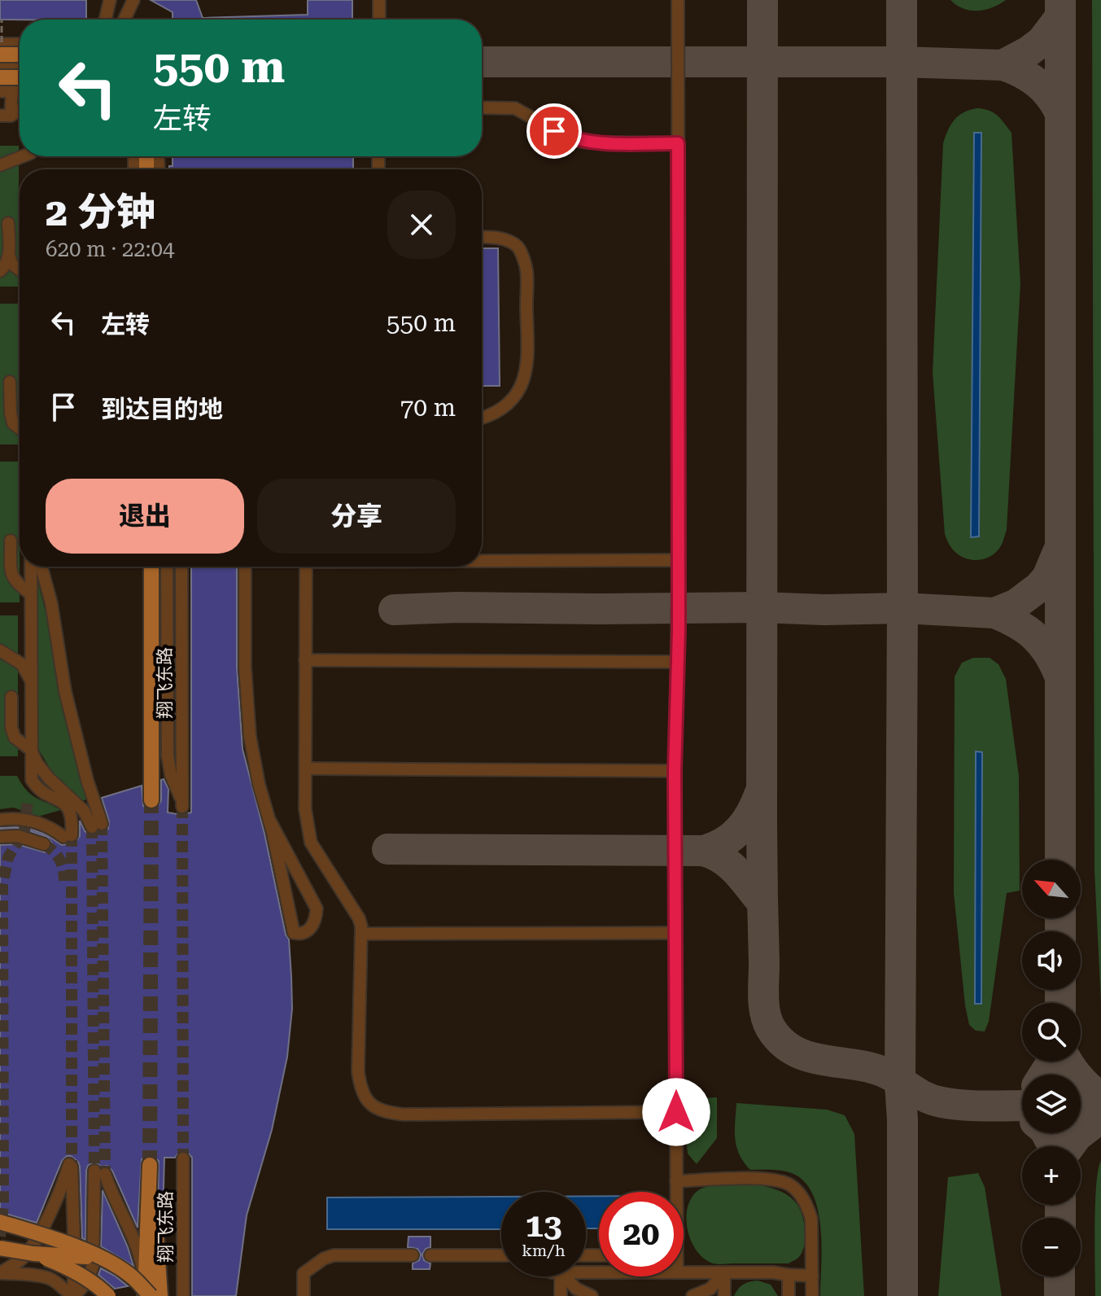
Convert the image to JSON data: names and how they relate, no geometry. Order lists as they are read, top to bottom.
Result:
{
  "streets": {
    "street": ["翔飞东路"]
  },
  "north": "top left",
  "page": {
    "turn": ["550 m", "左转"],
    "heading": ["2 分钟", "620 m · 22:04"],
    "list": [
      {
        "name": "左转",
        "value": "550 m"
      },
      {
        "name": "到达目的地",
        "value": "70 m"
      }
    ],
    "buttons": ["退出", "分享"],
    "map_buttons": ["+", "−"],
    "speed": "13 km/h",
    "limit": "20"
  }
}
